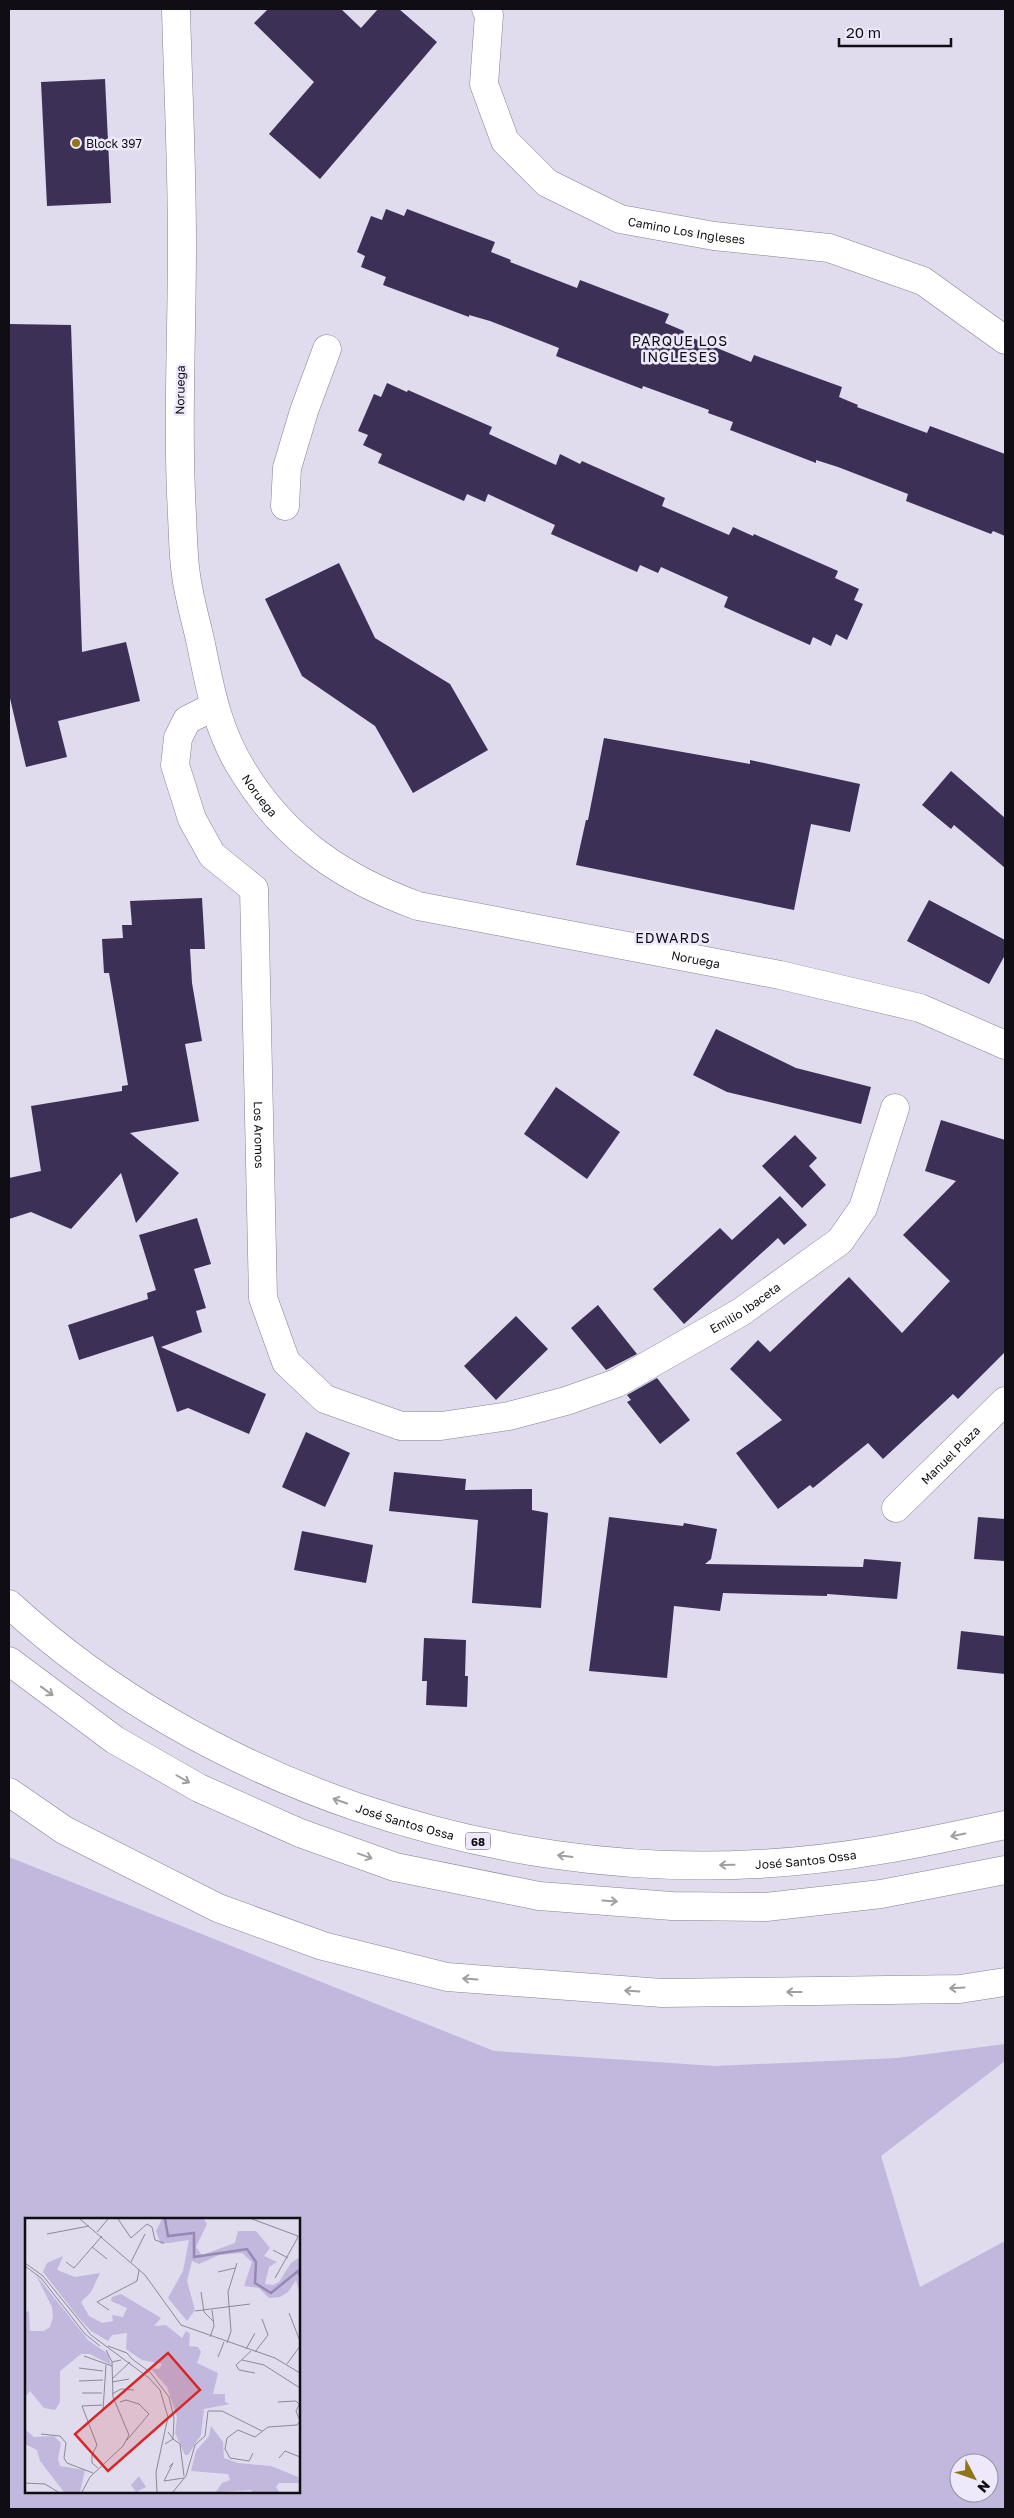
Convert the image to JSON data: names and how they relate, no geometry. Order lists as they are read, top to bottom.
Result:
{
  "streets": {
    "main road": [
      "Camino Los Ingleses",
      "Noruega",
      "Los Aromos",
      "Emilio Ibaceta",
      "Manuel Plaza",
      "José Santos Ossa",
      "68"
    ]
  },
  "crossings": [
    ["Noruega", "Los Aromos"],
    ["Los Aromos", "Emilio Ibaceta"]
  ],
  "districts": ["PARQUE LOS INGLESES", "EDWARDS"],
  "places": ["Block 397"],
  "scale_bar": "20 m",
  "north": "bottom right"
}
